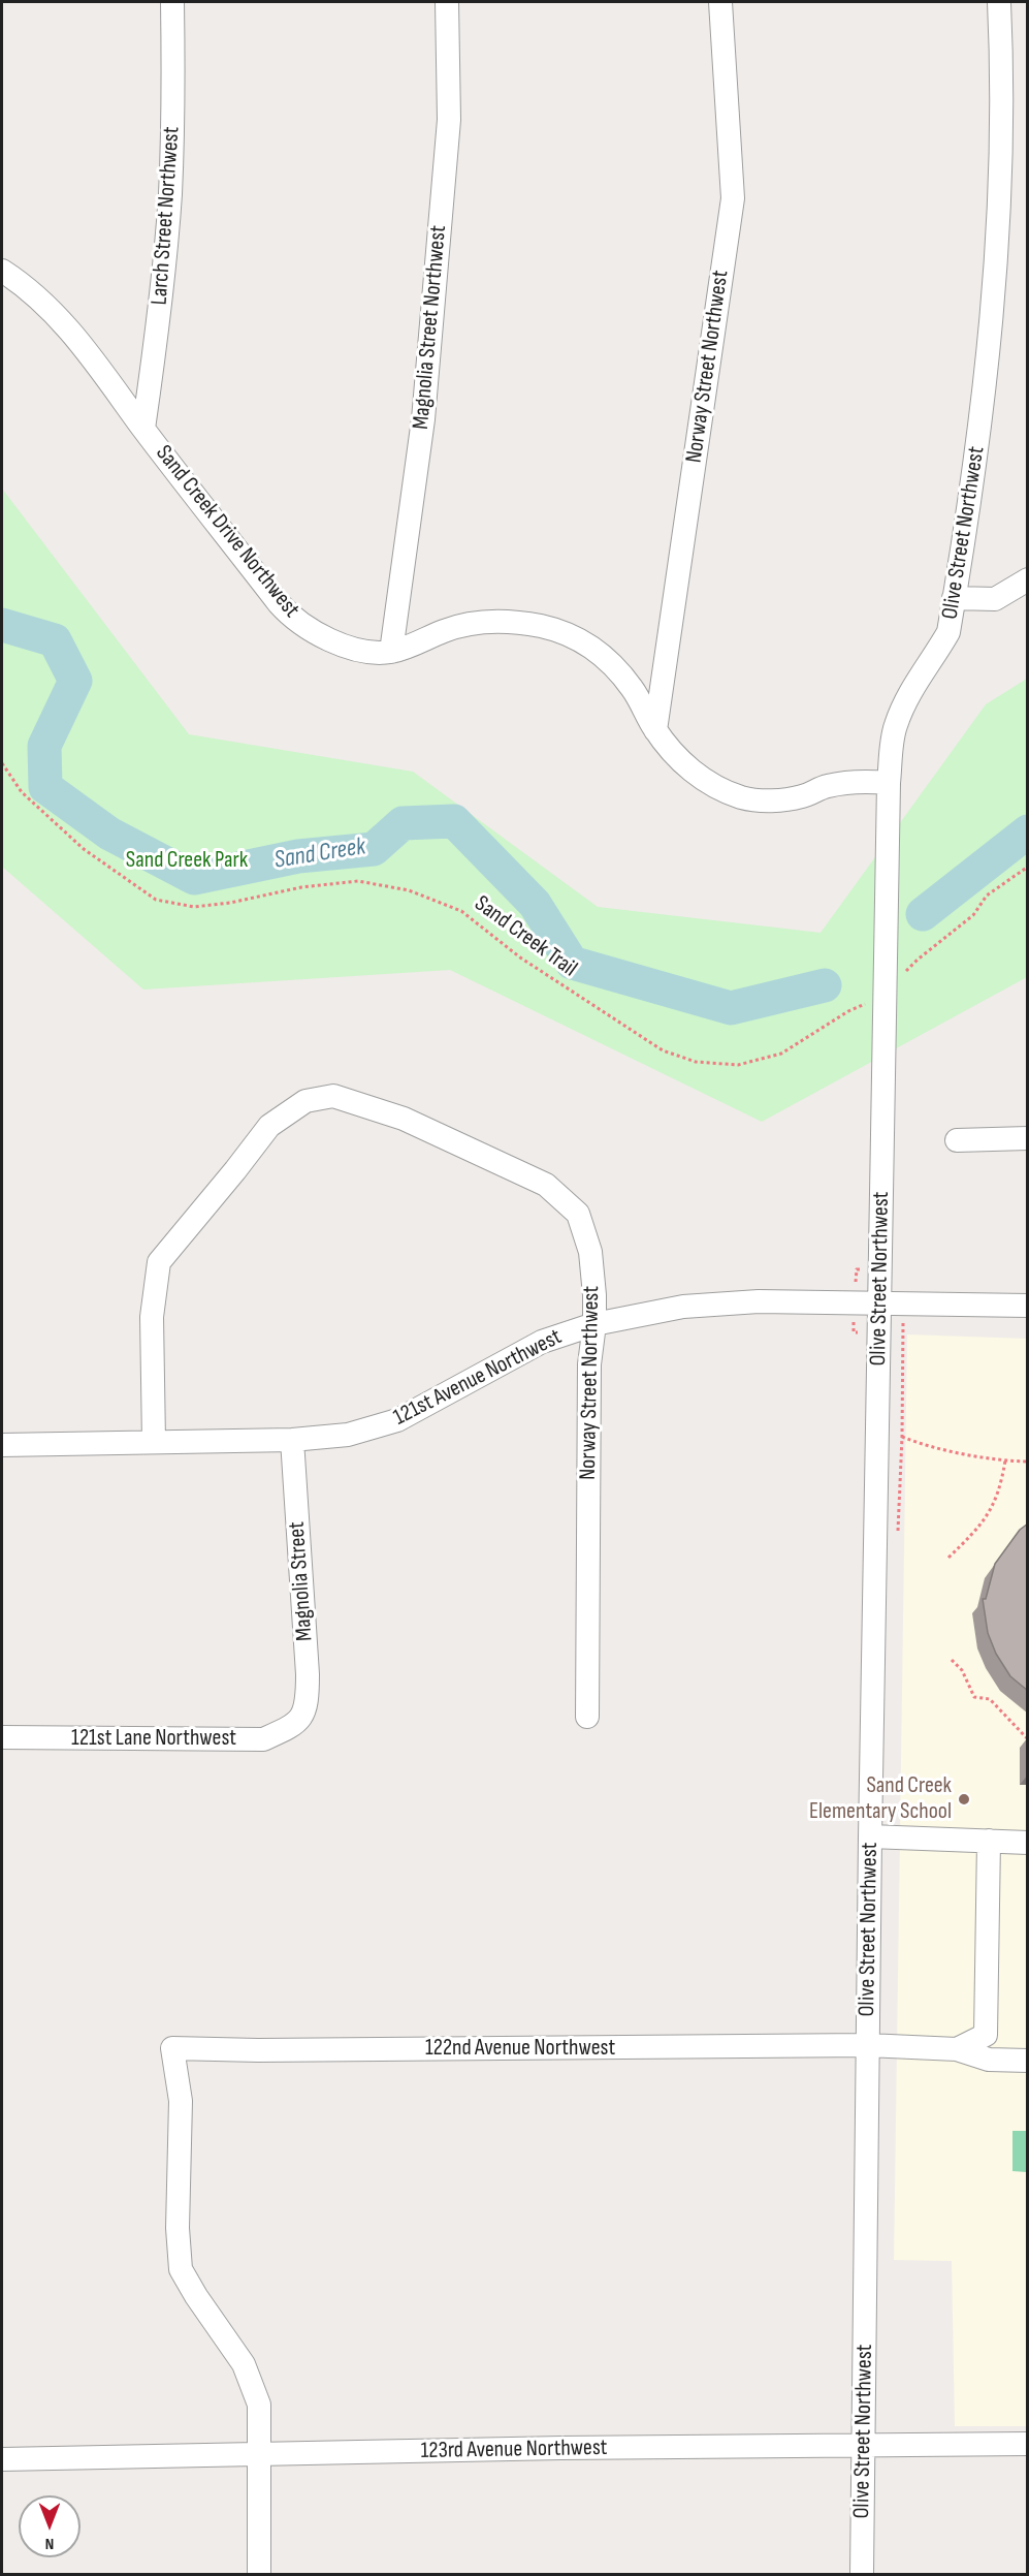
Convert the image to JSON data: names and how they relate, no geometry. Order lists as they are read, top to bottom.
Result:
{
  "streets": {
    "street": [
      "Larch Street Northwest",
      "Magnolia Street Northwest",
      "Norway Street Northwest",
      "Sand Creek Drive Northwest",
      "Olive Street Northwest",
      "121st Avenue Northwest",
      "Magnolia Street",
      "121st Lane Northwest",
      "122nd Avenue Northwest",
      "123rd Avenue Northwest"
    ],
    "path": ["Sand Creek Trail"]
  },
  "crossings": [
    ["Larch Street Northwest", "Sand Creek Drive Northwest"],
    ["Magnolia Street Northwest", "Sand Creek Drive Northwest"],
    ["Norway Street Northwest", "Sand Creek Drive Northwest"],
    ["Norway Street Northwest", "121st Avenue Northwest"],
    ["Sand Creek Drive Northwest", "Olive Street Northwest"],
    ["Olive Street Northwest", "121st Avenue Northwest"],
    ["Olive Street Northwest", "122nd Avenue Northwest"],
    ["Olive Street Northwest", "123rd Avenue Northwest"],
    ["121st Avenue Northwest", "Magnolia Street"],
    ["Magnolia Street", "121st Lane Northwest"],
    ["122nd Avenue Northwest", "123rd Avenue Northwest"]
  ],
  "water": ["Sand Creek"],
  "parks": ["Sand Creek Park"],
  "places": ["Sand Creek Elementary School"],
  "north": "bottom"
}
